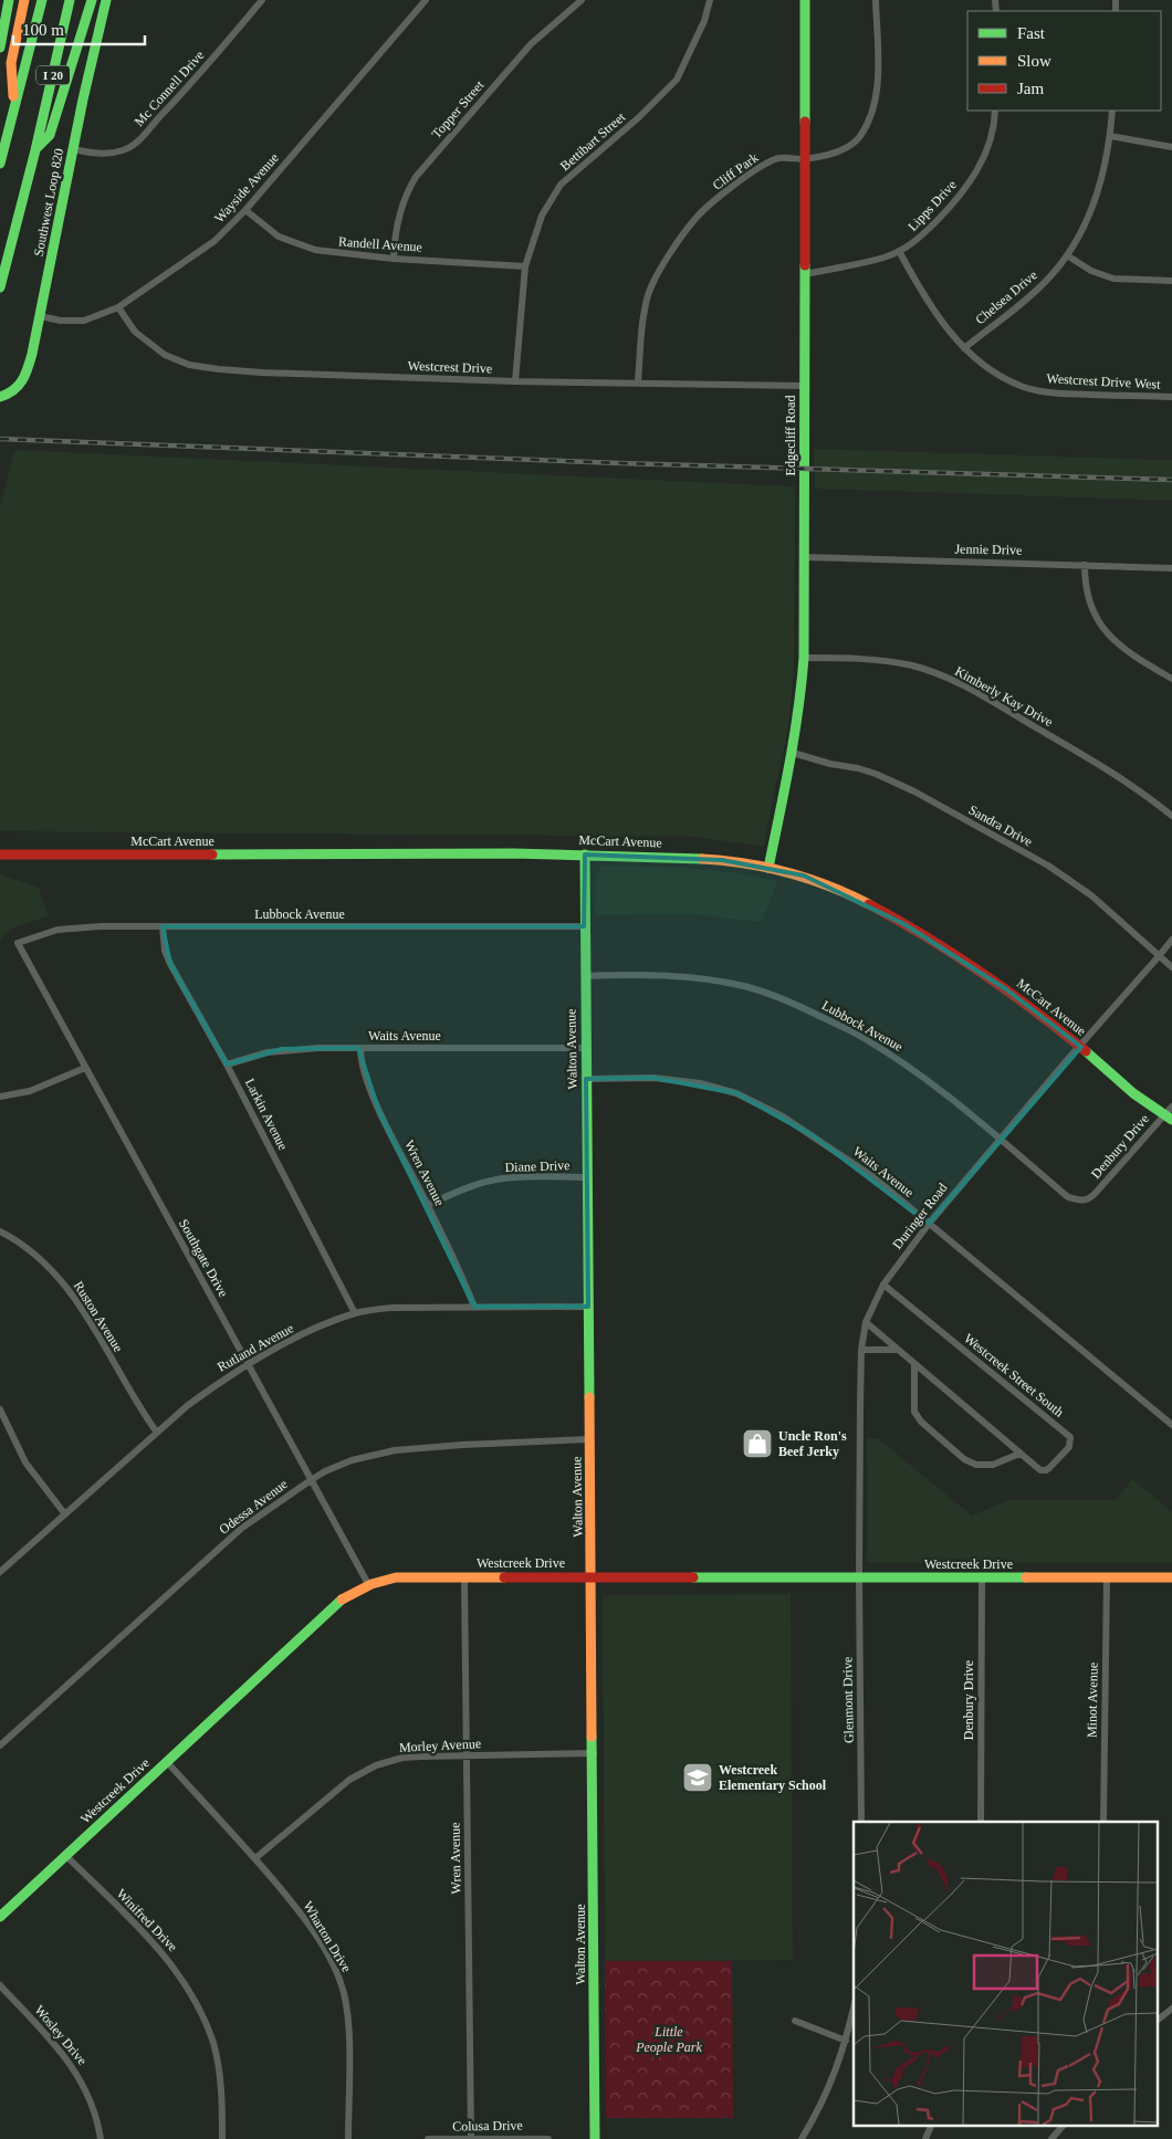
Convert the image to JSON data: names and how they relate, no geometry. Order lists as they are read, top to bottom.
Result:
{
  "streets": {
    "main road": [
      "I 20",
      "Southwest Loop 820",
      "Edgecliff Road",
      "McCart Avenue",
      "Walton Avenue",
      "Westcreek Drive"
    ],
    "street": [
      "Mc Connell Drive",
      "Topper Street",
      "Bettibart Street",
      "Cliff Park",
      "Wayside Avenue",
      "Lipps Drive",
      "Randell Avenue",
      "Chelsea Drive",
      "Westcrest Drive",
      "Westcrest Drive West",
      "Jennie Drive",
      "Kimberly Kay Drive",
      "Sandra Drive",
      "Lubbock Avenue",
      "Waits Avenue",
      "Larkin Avenue",
      "Denbury Drive",
      "Diane Drive",
      "Wren Avenue",
      "Duringer Road",
      "Southgate Drive",
      "Ruston Avenue",
      "Rutland Avenue",
      "Westcreek Street South",
      "Odessa Avenue",
      "Glenmont Drive",
      "Minot Avenue",
      "Morley Avenue",
      "Winifred Drive",
      "Wharton Drive",
      "Wosley Drive",
      "Colusa Drive"
    ]
  },
  "crossings": [
    ["Mc Connell Drive", "Southwest Loop 820"],
    ["Topper Street", "Randell Avenue"],
    ["Bettibart Street", "Randell Avenue"],
    ["Bettibart Street", "Westcrest Drive"],
    ["Cliff Park", "Westcrest Drive"],
    ["Cliff Park", "Edgecliff Road"],
    ["Wayside Avenue", "Southwest Loop 820"],
    ["Wayside Avenue", "Randell Avenue"],
    ["Wayside Avenue", "Westcrest Drive"],
    ["Lipps Drive", "Westcrest Drive West"],
    ["Lipps Drive", "Edgecliff Road"],
    ["Chelsea Drive", "Westcrest Drive West"],
    ["Westcrest Drive", "Edgecliff Road"],
    ["Edgecliff Road", "Jennie Drive"],
    ["Edgecliff Road", "Kimberly Kay Drive"],
    ["Edgecliff Road", "Sandra Drive"],
    ["Edgecliff Road", "McCart Avenue"],
    ["Sandra Drive", "Duringer Road"],
    ["McCart Avenue", "Walton Avenue"],
    ["McCart Avenue", "Denbury Drive"],
    ["McCart Avenue", "Duringer Road"],
    ["Lubbock Avenue", "Walton Avenue"],
    ["Lubbock Avenue", "Larkin Avenue"],
    ["Lubbock Avenue", "Denbury Drive"],
    ["Lubbock Avenue", "Duringer Road"],
    ["Lubbock Avenue", "Southgate Drive"],
    ["Waits Avenue", "Walton Avenue"],
    ["Waits Avenue", "Larkin Avenue"],
    ["Waits Avenue", "Wren Avenue"],
    ["Waits Avenue", "Duringer Road"],
    ["Walton Avenue", "Diane Drive"],
    ["Walton Avenue", "Rutland Avenue"],
    ["Walton Avenue", "Odessa Avenue"],
    ["Walton Avenue", "Westcreek Drive"],
    ["Walton Avenue", "Morley Avenue"],
    ["Larkin Avenue", "Rutland Avenue"],
    ["Denbury Drive", "Westcreek Drive"],
    ["Diane Drive", "Wren Avenue"],
    ["Wren Avenue", "Rutland Avenue"],
    ["Wren Avenue", "Westcreek Drive"],
    ["Wren Avenue", "Morley Avenue"],
    ["Wren Avenue", "Colusa Drive"],
    ["Duringer Road", "Westcreek Street South"],
    ["Duringer Road", "Westcreek Drive"],
    ["Duringer Road", "Glenmont Drive"],
    ["Southgate Drive", "Rutland Avenue"],
    ["Southgate Drive", "Odessa Avenue"],
    ["Southgate Drive", "Westcreek Drive"],
    ["Ruston Avenue", "Rutland Avenue"],
    ["Westcreek Drive", "Glenmont Drive"],
    ["Westcreek Drive", "Minot Avenue"],
    ["Westcreek Drive", "Winifred Drive"],
    ["Westcreek Drive", "Wharton Drive"],
    ["Morley Avenue", "Wharton Drive"]
  ],
  "parks": ["Little People Park"],
  "places": {
    "shop": ["Uncle Ron's Beef Jerky"],
    "school or university": ["Westcreek Elementary School"]
  },
  "legend": ["Fast", "Slow", "Jam"],
  "scale_bar": "100 m"
}
